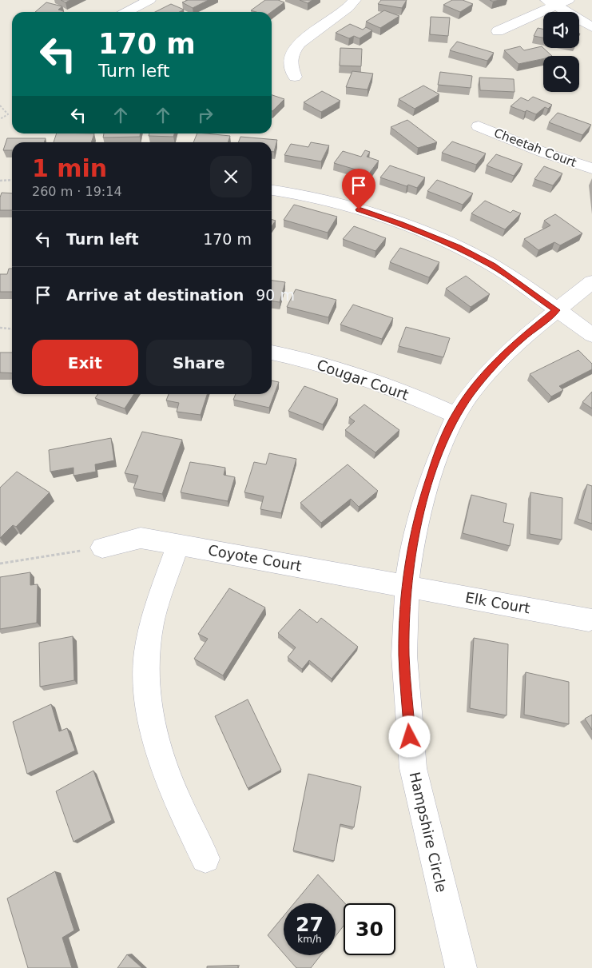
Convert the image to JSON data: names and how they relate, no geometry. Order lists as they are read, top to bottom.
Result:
{
  "streets": {
    "street": [
      "Cheetah Court",
      "Cougar Court",
      "Coyote Court",
      "Elk Court",
      "Hampshire Circle"
    ]
  },
  "crossings": [
    ["Cougar Court", "Hampshire Circle"],
    ["Coyote Court", "Elk Court"],
    ["Coyote Court", "Hampshire Circle"],
    ["Elk Court", "Hampshire Circle"]
  ],
  "page": {
    "turn": ["170 m", "Turn left"],
    "heading": ["1 min", "260 m · 19:14"],
    "list": [
      {
        "name": "Turn left",
        "value": "170 m"
      },
      {
        "name": "Arrive at destination",
        "value": "90 m"
      }
    ],
    "buttons": ["Exit", "Share"],
    "speed": "27 km/h",
    "limit": "30"
  }
}
